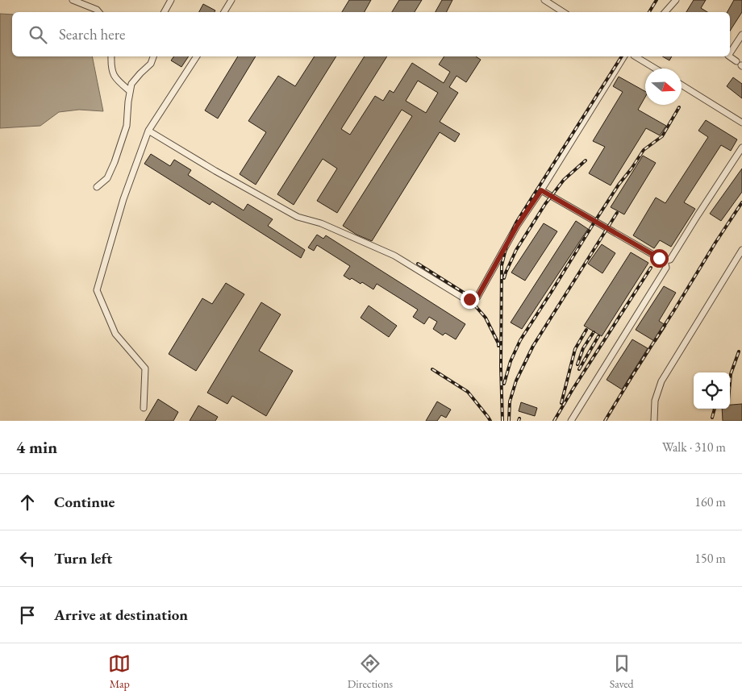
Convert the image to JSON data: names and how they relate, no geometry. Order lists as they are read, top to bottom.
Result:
{
  "north": "right",
  "page": {
    "search": "Search here",
    "heading": ["4 min", "Walk · 310 m"],
    "list": [
      ["Continue", "160 m"],
      ["Turn left", "150 m"],
      "Arrive at destination"
    ],
    "nav": ["Map", "Directions", "Saved"]
  }
}
